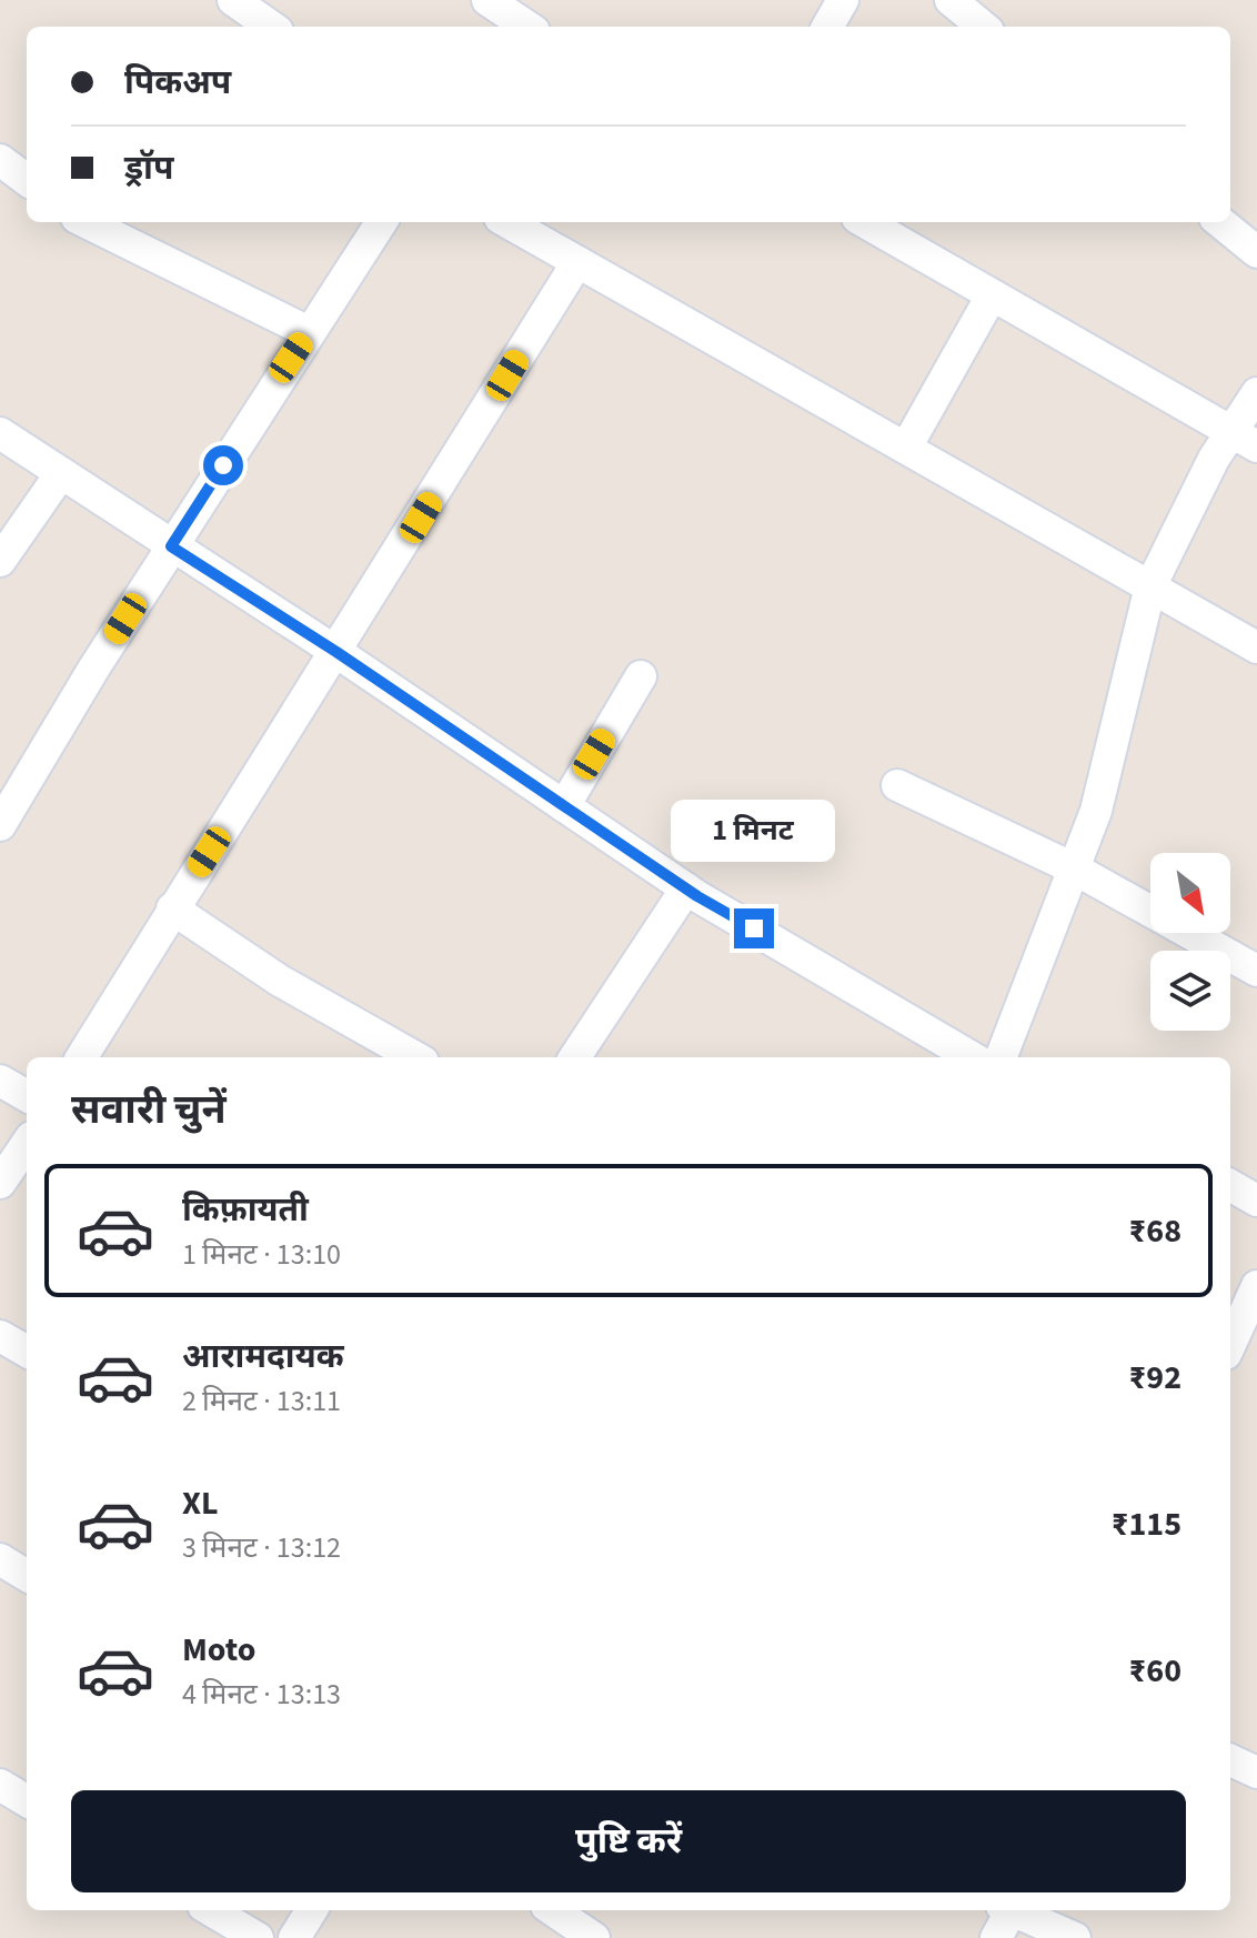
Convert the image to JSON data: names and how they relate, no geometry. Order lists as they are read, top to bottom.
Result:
{
  "north": "bottom right",
  "page": {
    "banner": ["पिकअप", "ड्रॉप"],
    "bubble": "1 मिनट",
    "heading": "सवारी चुनें",
    "list": [
      {
        "name": "किफ़ायती",
        "note": "1 मिनट · 13:10",
        "value": "₹68"
      },
      {
        "name": "आरामदायक",
        "note": "2 मिनट · 13:11",
        "value": "₹92"
      },
      {
        "name": "XL",
        "note": "3 मिनट · 13:12",
        "value": "₹115"
      },
      {
        "name": "Moto",
        "note": "4 मिनट · 13:13",
        "value": "₹60"
      }
    ],
    "buttons": "पुष्टि करें"
  }
}
